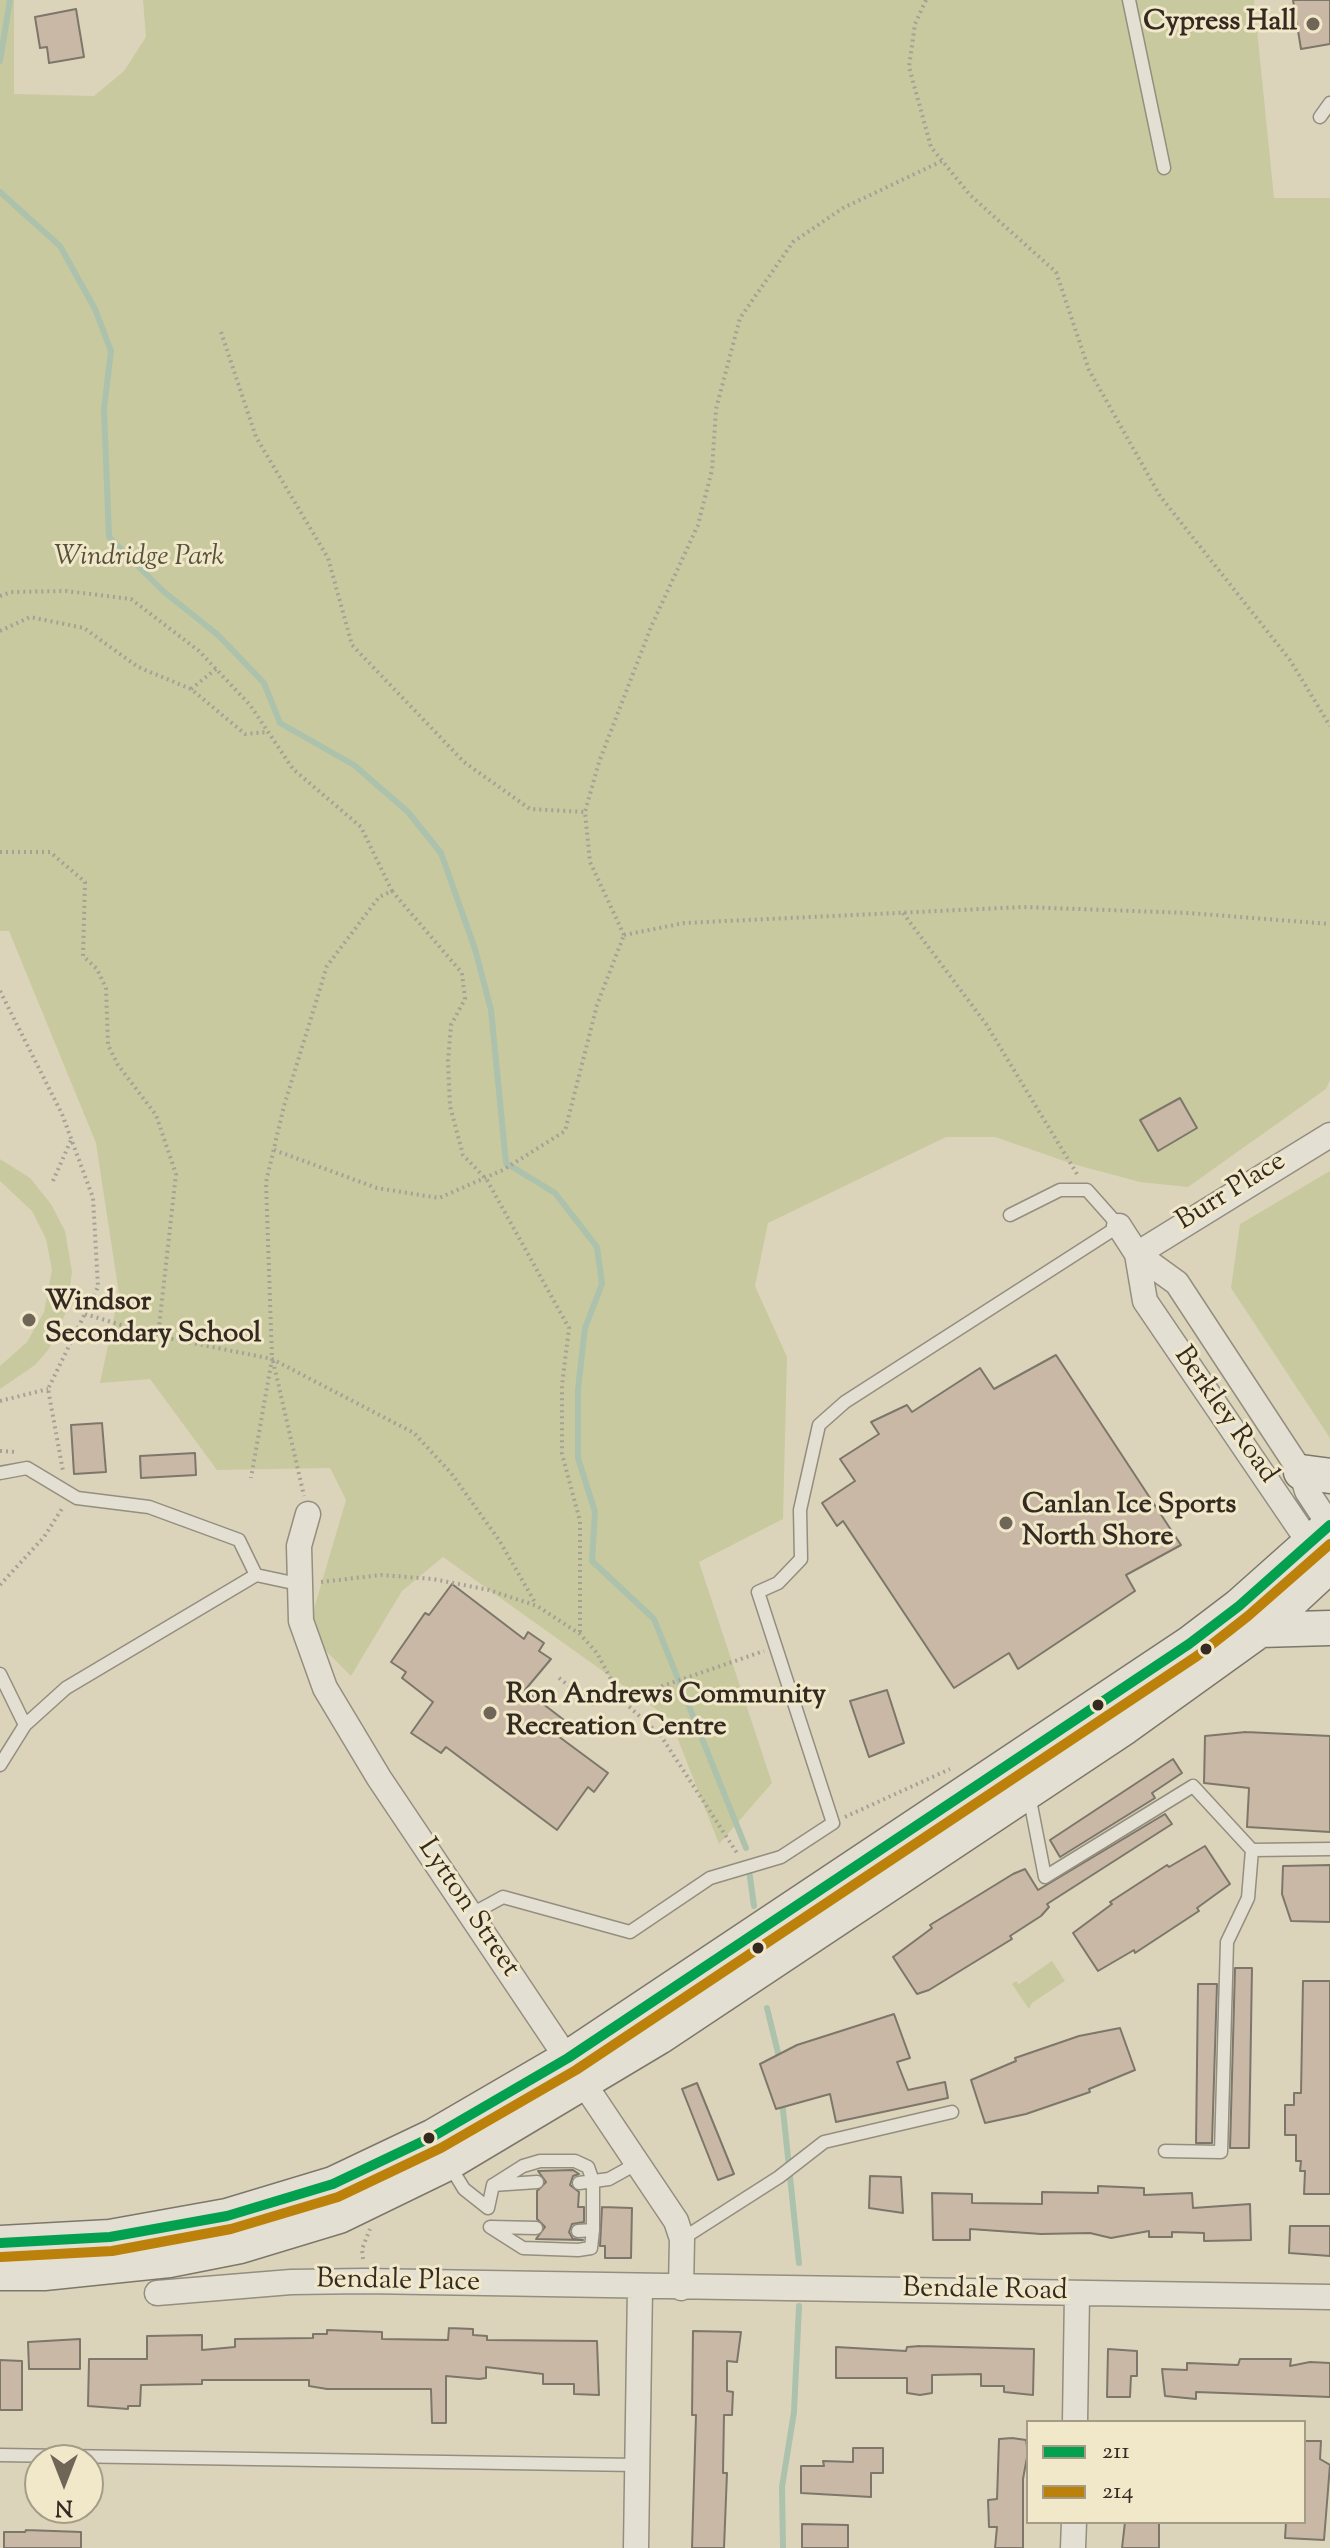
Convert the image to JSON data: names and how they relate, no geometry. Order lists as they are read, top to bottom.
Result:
{
  "streets": {
    "street": [
      "Burr Place",
      "Berkley Road",
      "Lytton Street",
      "Bendale Place",
      "Bendale Road"
    ]
  },
  "crossings": [
    ["Burr Place", "Berkley Road"],
    ["Lytton Street", "Bendale Road"],
    ["Bendale Place", "Bendale Road"]
  ],
  "parks": ["Windridge Park"],
  "places": [
    "Cypress Hall",
    "Windsor Secondary School",
    "Canlan Ice Sports North Shore",
    "Ron Andrews Community Recreation Centre"
  ],
  "lines": ["transit line 211", "transit line 214"],
  "legend": ["211", "214"],
  "north": "bottom"
}
